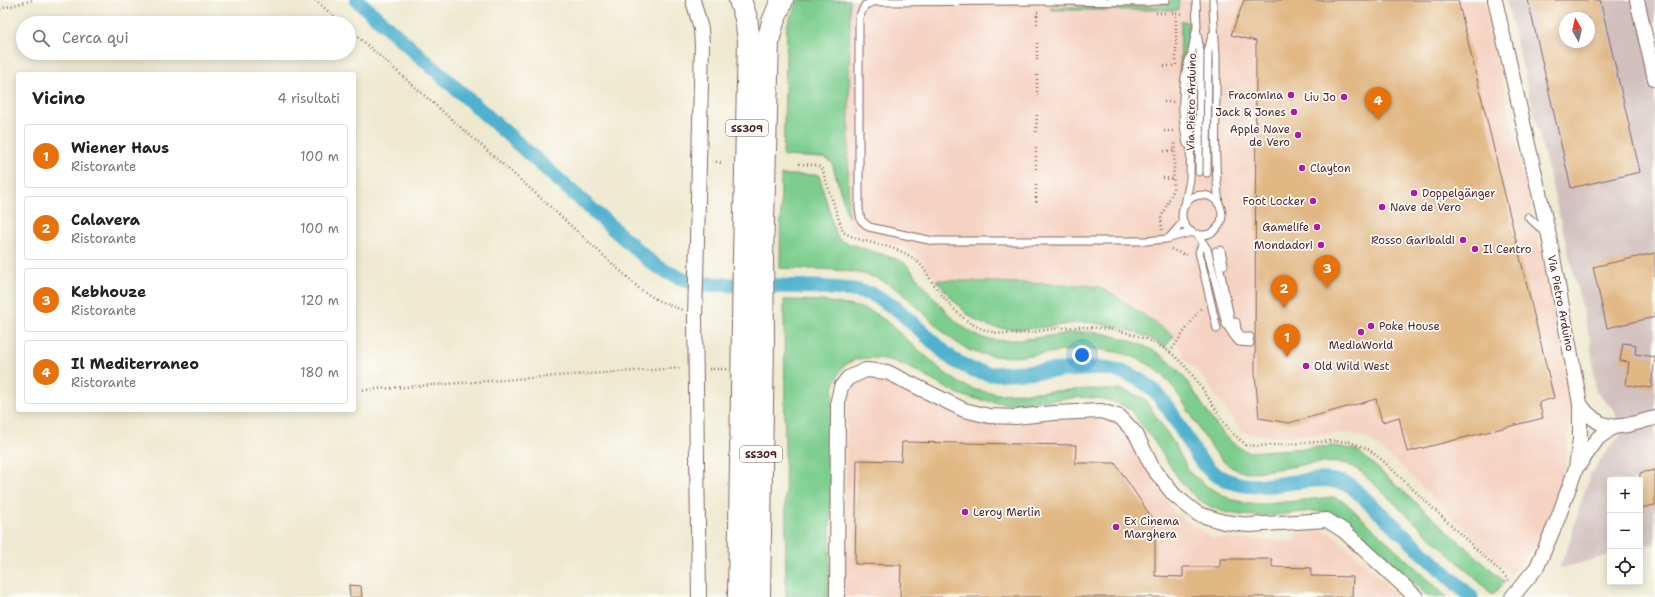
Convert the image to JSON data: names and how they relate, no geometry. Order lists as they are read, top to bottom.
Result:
{
  "streets": {
    "main road": ["SS309"],
    "street": ["Via Pietro Arduino"]
  },
  "places": [
    "Fracomina",
    "Liu Jo",
    "Jack & Jones",
    "Apple Nave de Vero",
    "Clayton",
    "Doppelgänger",
    "Foot Locker",
    "Nave de Vero",
    "Gamelife",
    "Rosso Garibaldi",
    "Mondadori",
    "Il Centro",
    "Poke House",
    "MediaWorld",
    "Old Wild West",
    "Leroy Merlin",
    "Ex Cinema Marghera"
  ],
  "north": "top",
  "page": {
    "search": "Cerca qui",
    "heading": ["Vicino", "4 risultati"],
    "pins": [
      "4",
      "3",
      "2",
      "1"
    ],
    "list": [
      {
        "mark": "1",
        "name": "Wiener Haus",
        "note": "Ristorante",
        "value": "100 m"
      },
      {
        "mark": "2",
        "name": "Calavera",
        "note": "Ristorante",
        "value": "100 m"
      },
      {
        "mark": "3",
        "name": "Kebhouze",
        "note": "Ristorante",
        "value": "120 m"
      },
      {
        "mark": "4",
        "name": "Il Mediterraneo",
        "note": "Ristorante",
        "value": "180 m"
      }
    ],
    "map_buttons": ["+", "−"]
  }
}
